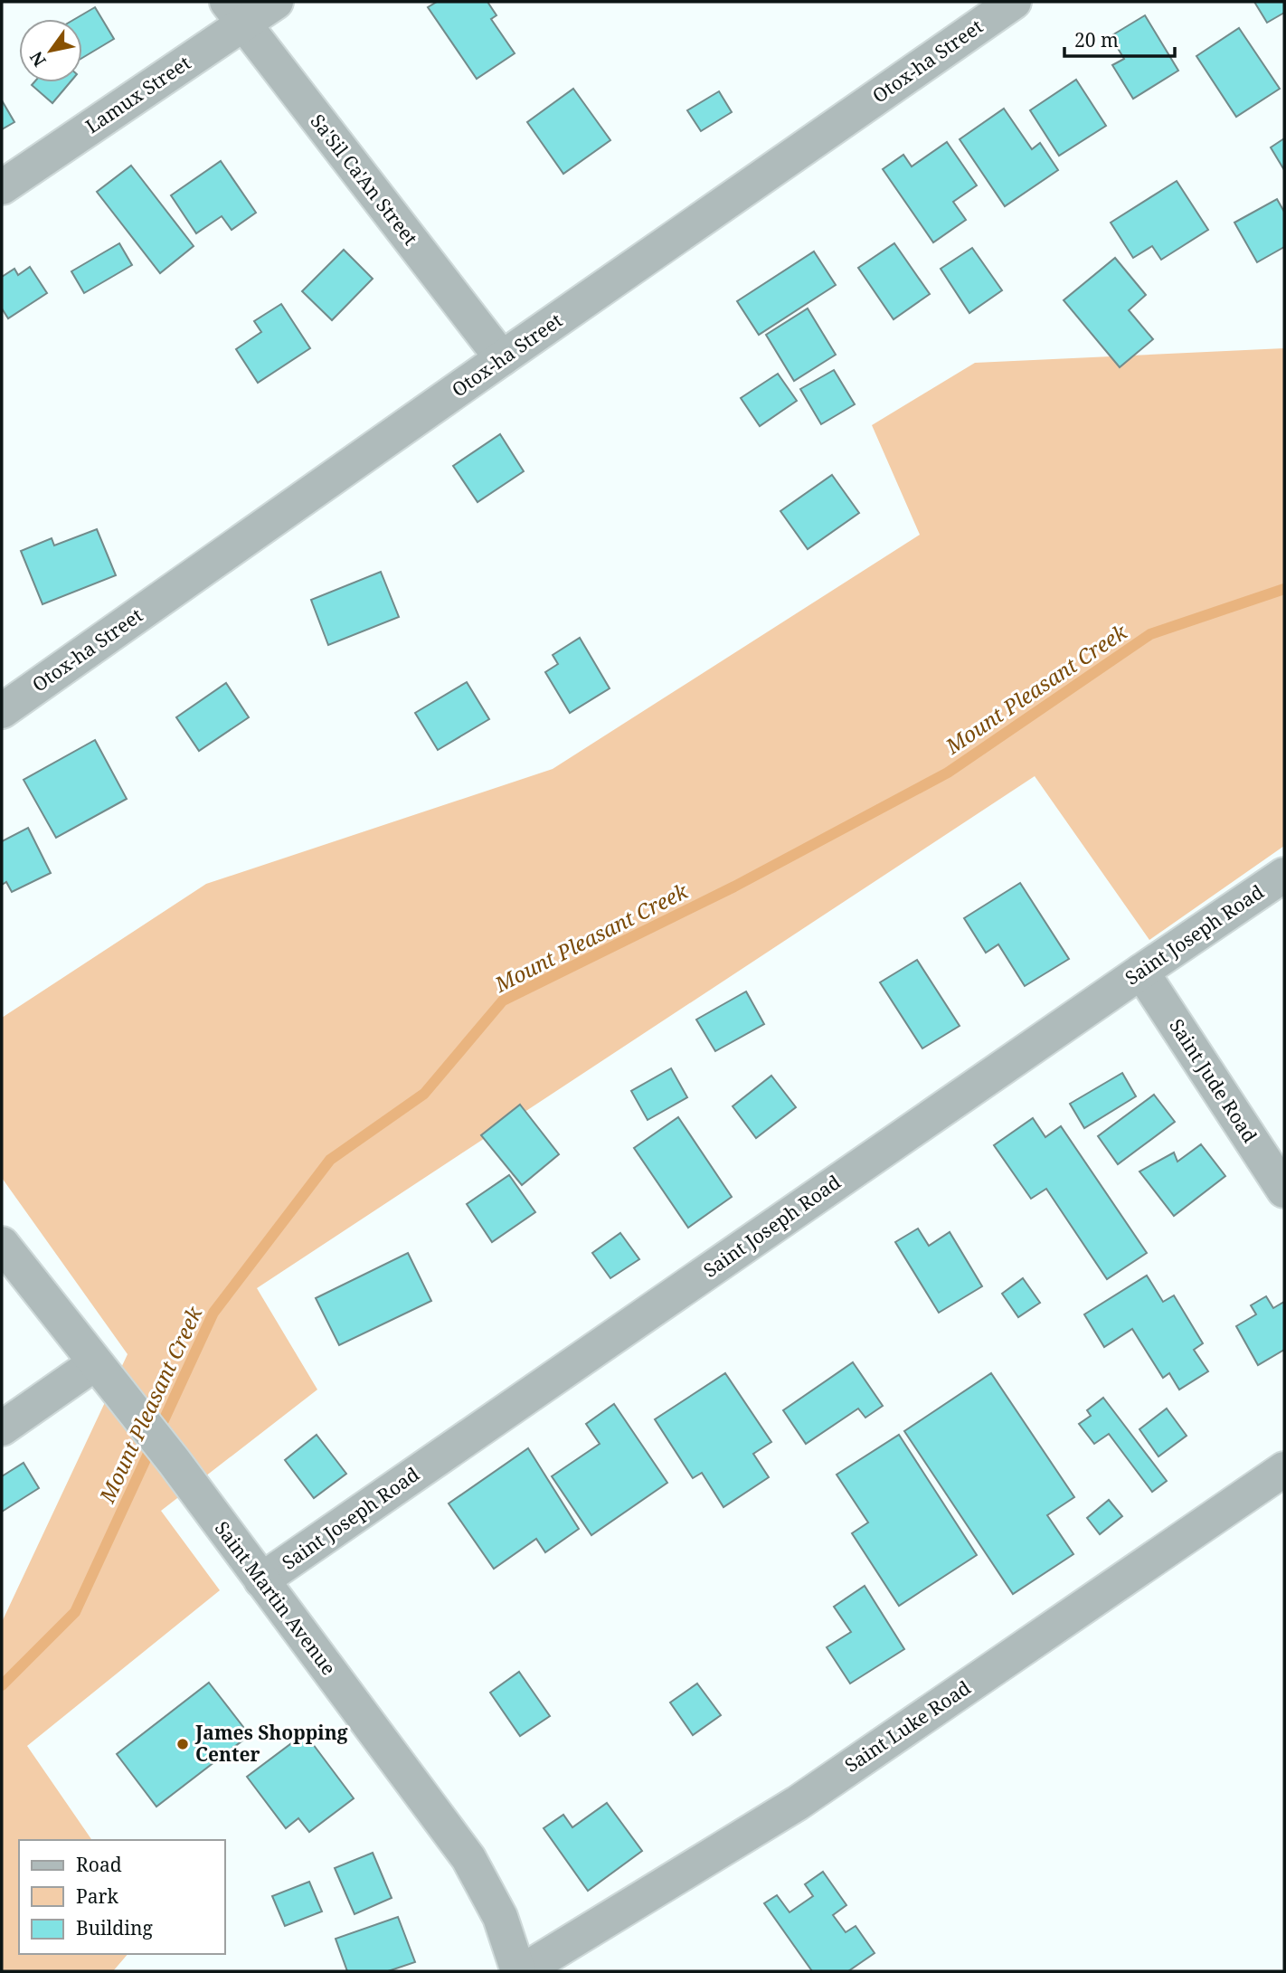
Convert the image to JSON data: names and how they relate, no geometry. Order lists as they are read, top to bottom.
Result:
{
  "streets": {
    "street": [
      "Otox-ha Street",
      "Lamux Street",
      "Sa'Sil Ca'An Street",
      "Saint Joseph Road",
      "Saint Jude Road",
      "Saint Martin Avenue",
      "Saint Luke Road"
    ]
  },
  "crossings": [
    ["Otox-ha Street", "Sa'Sil Ca'An Street"],
    ["Lamux Street", "Sa'Sil Ca'An Street"],
    ["Saint Joseph Road", "Saint Jude Road"],
    ["Saint Joseph Road", "Saint Martin Avenue"],
    ["Saint Martin Avenue", "Saint Luke Road"]
  ],
  "water": ["Mount Pleasant Creek"],
  "places": ["James Shopping Center"],
  "legend": ["Road", "Park", "Building"],
  "scale_bar": "20 m",
  "north": "bottom left"
}
